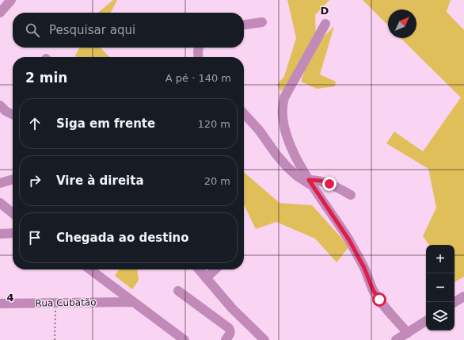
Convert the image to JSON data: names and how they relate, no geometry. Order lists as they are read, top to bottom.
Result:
{
  "streets": {
    "street": ["Rua Cubatão"]
  },
  "north": "top right",
  "page": {
    "search": "Pesquisar aqui",
    "heading": ["2 min", "A pé · 140 m"],
    "list": [
      ["Siga em frente", "120 m"],
      ["Vire à direita", "20 m"],
      "Chegada ao destino"
    ],
    "map_buttons": ["+", "−"]
  },
  "grid": {
    "columns": ["D"],
    "rows": ["4"]
  }
}
